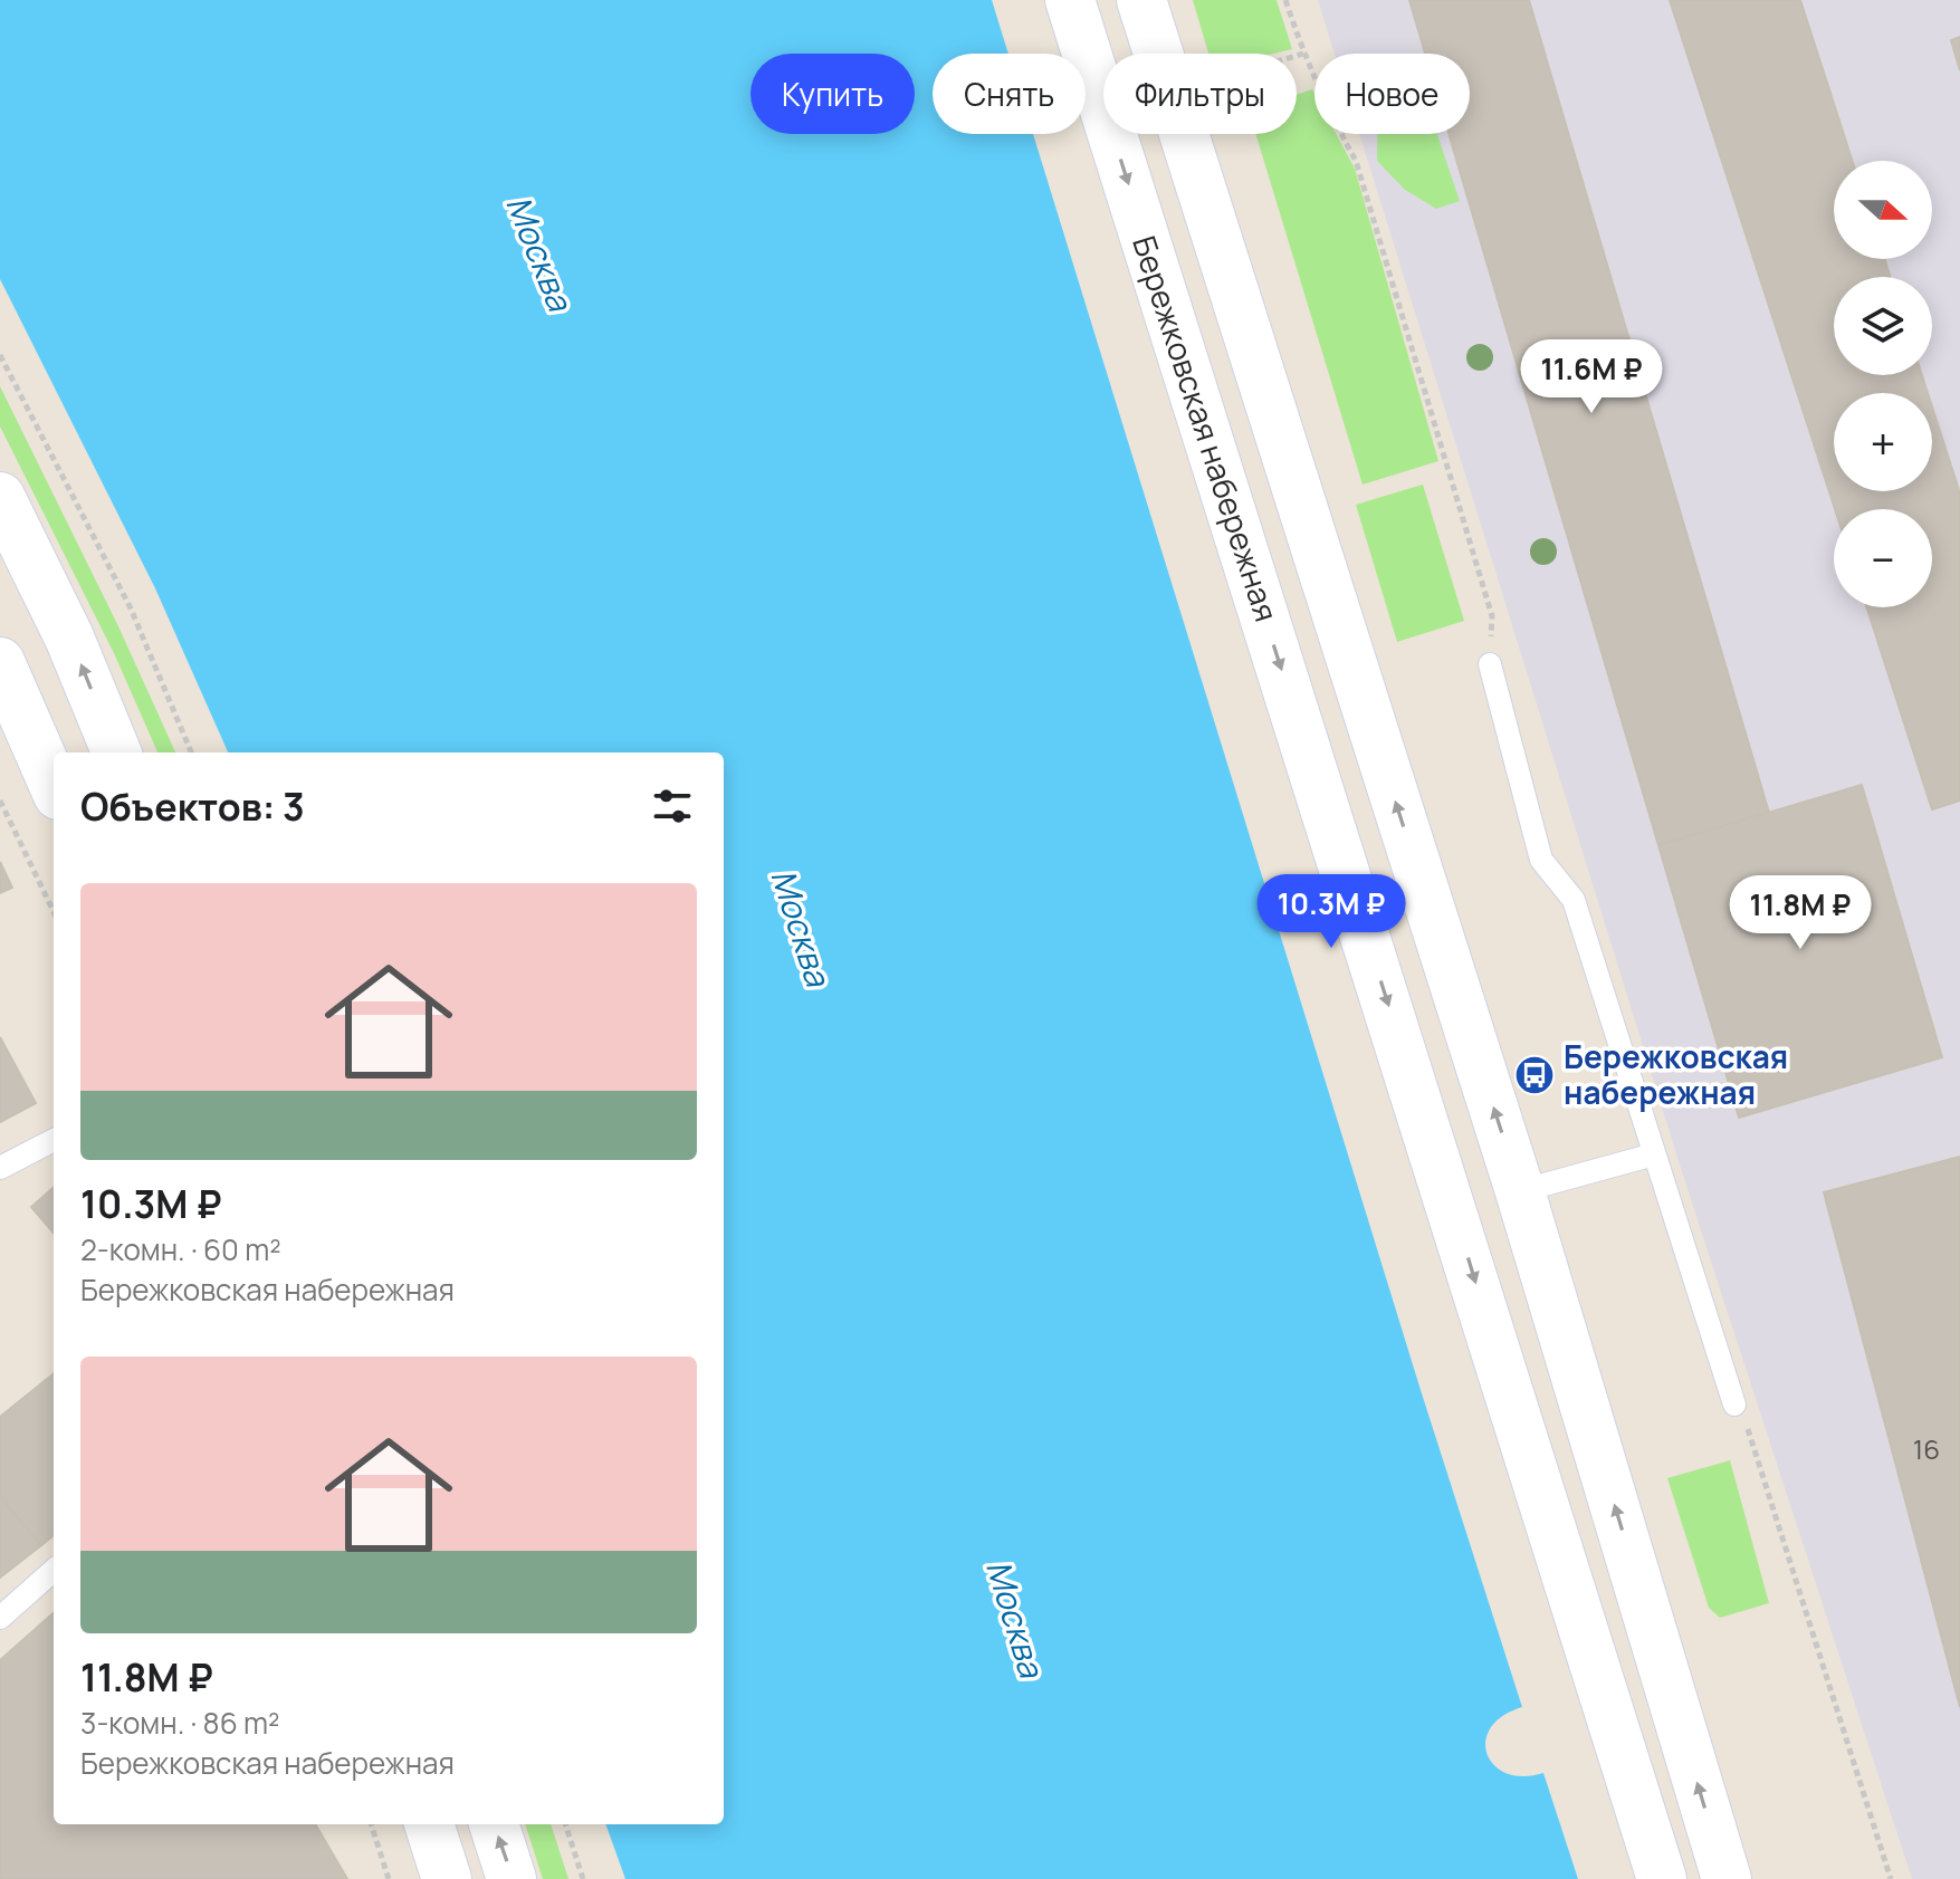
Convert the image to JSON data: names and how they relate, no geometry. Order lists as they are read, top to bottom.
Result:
{
  "streets": {
    "main road": ["Бережковская набережная"]
  },
  "water": ["Москва"],
  "places": {
    "bus stop": ["Бережковская набережная"]
  },
  "house_numbers": ["16"],
  "north": "right",
  "page": {
    "chip": [
      "Купить",
      "Снять",
      "Фильтры",
      "Новое"
    ],
    "map_buttons": ["+", "−"],
    "price": ["11.6M ₽", "10.3M ₽", "11.8M ₽"],
    "heading": "Объектов: 3",
    "list": [
      {
        "name": "10.3M ₽",
        "note": "2-комн. · 60 m² · Бережковская набережная"
      },
      {
        "name": "11.8M ₽",
        "note": "3-комн. · 86 m² · Бережковская набережная"
      }
    ]
  }
}
